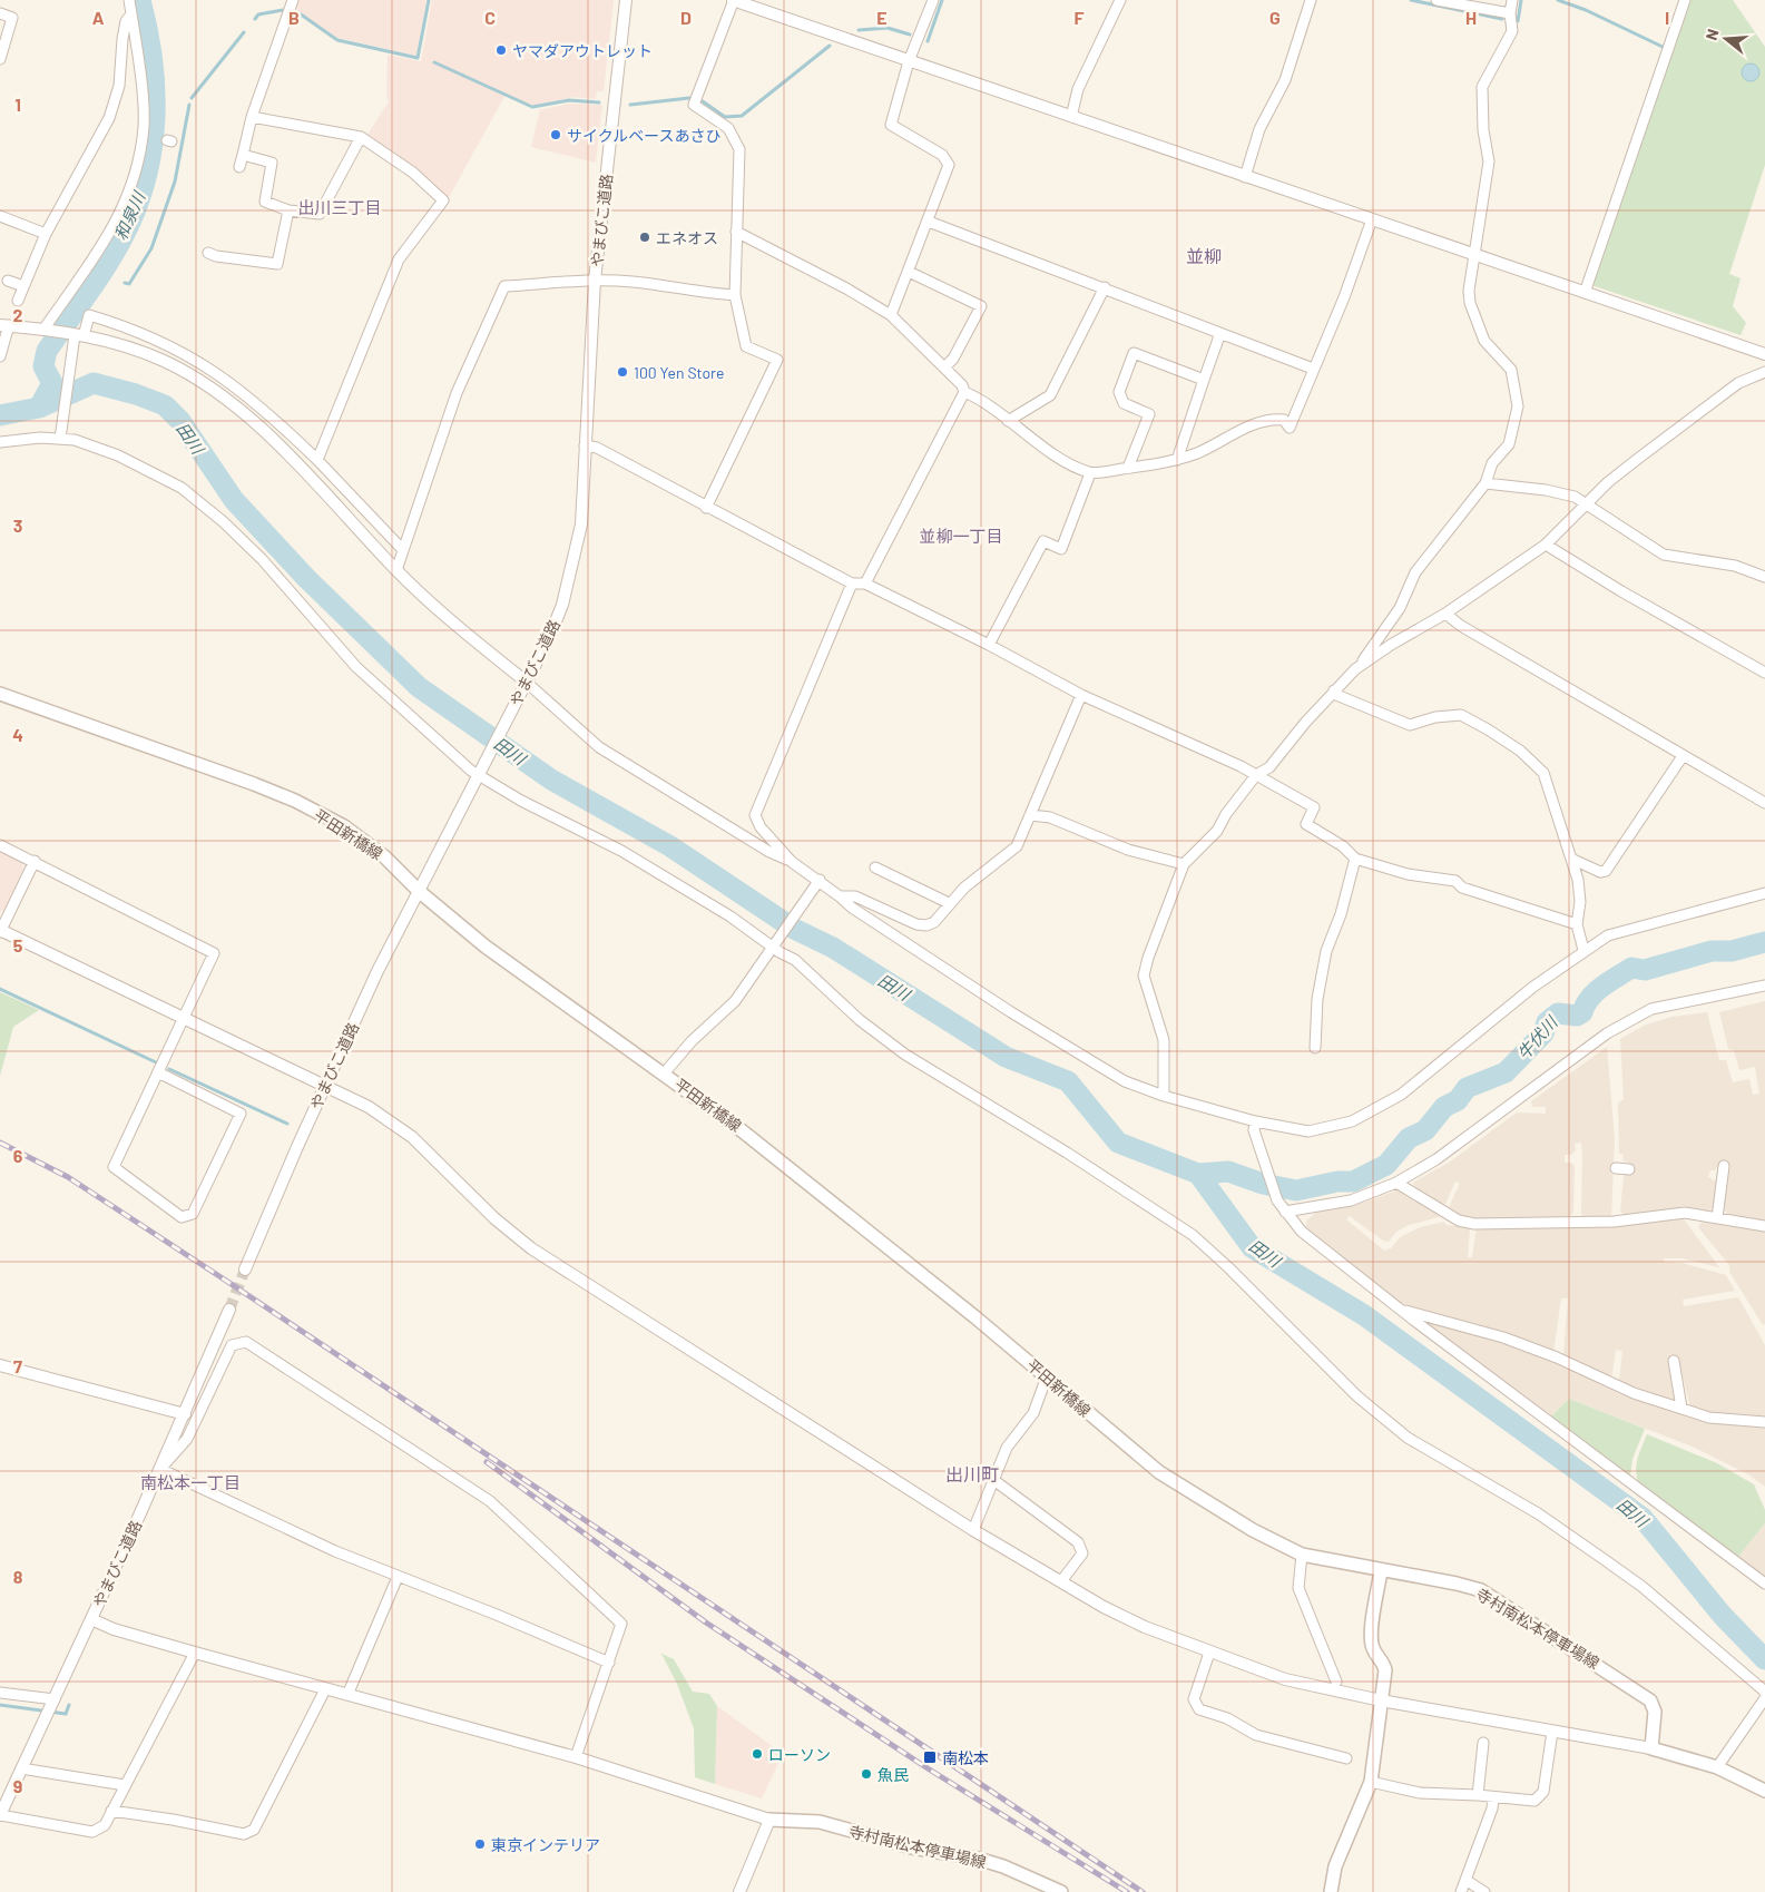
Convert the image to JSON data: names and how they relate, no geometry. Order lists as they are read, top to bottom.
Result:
{
  "streets": {
    "main road": ["平田新橋線", "寺村南松本停車場線"],
    "street": ["やまびこ道路"]
  },
  "crossings": [
    ["やまびこ道路", "平田新橋線"],
    ["平田新橋線", "寺村南松本停車場線"]
  ],
  "districts": [
    "出川三丁目",
    "並柳",
    "並柳一丁目",
    "出川町",
    "南松本一丁目"
  ],
  "water": ["和泉川", "田川", "牛伏川"],
  "places": {
    "other": [
      "ヤマダアウトレット",
      "サイクルベースあさひ",
      "エネオス",
      "100 Yen Store",
      "ローソン",
      "魚民",
      "東京インテリア"
    ],
    "transit": ["南松本"]
  },
  "north": "left",
  "grid": {
    "columns": [
      "A",
      "B",
      "C",
      "D",
      "E",
      "F",
      "G",
      "H",
      "I"
    ],
    "rows": [
      "1",
      "2",
      "3",
      "4",
      "5",
      "6",
      "7",
      "8",
      "9"
    ]
  }
}
